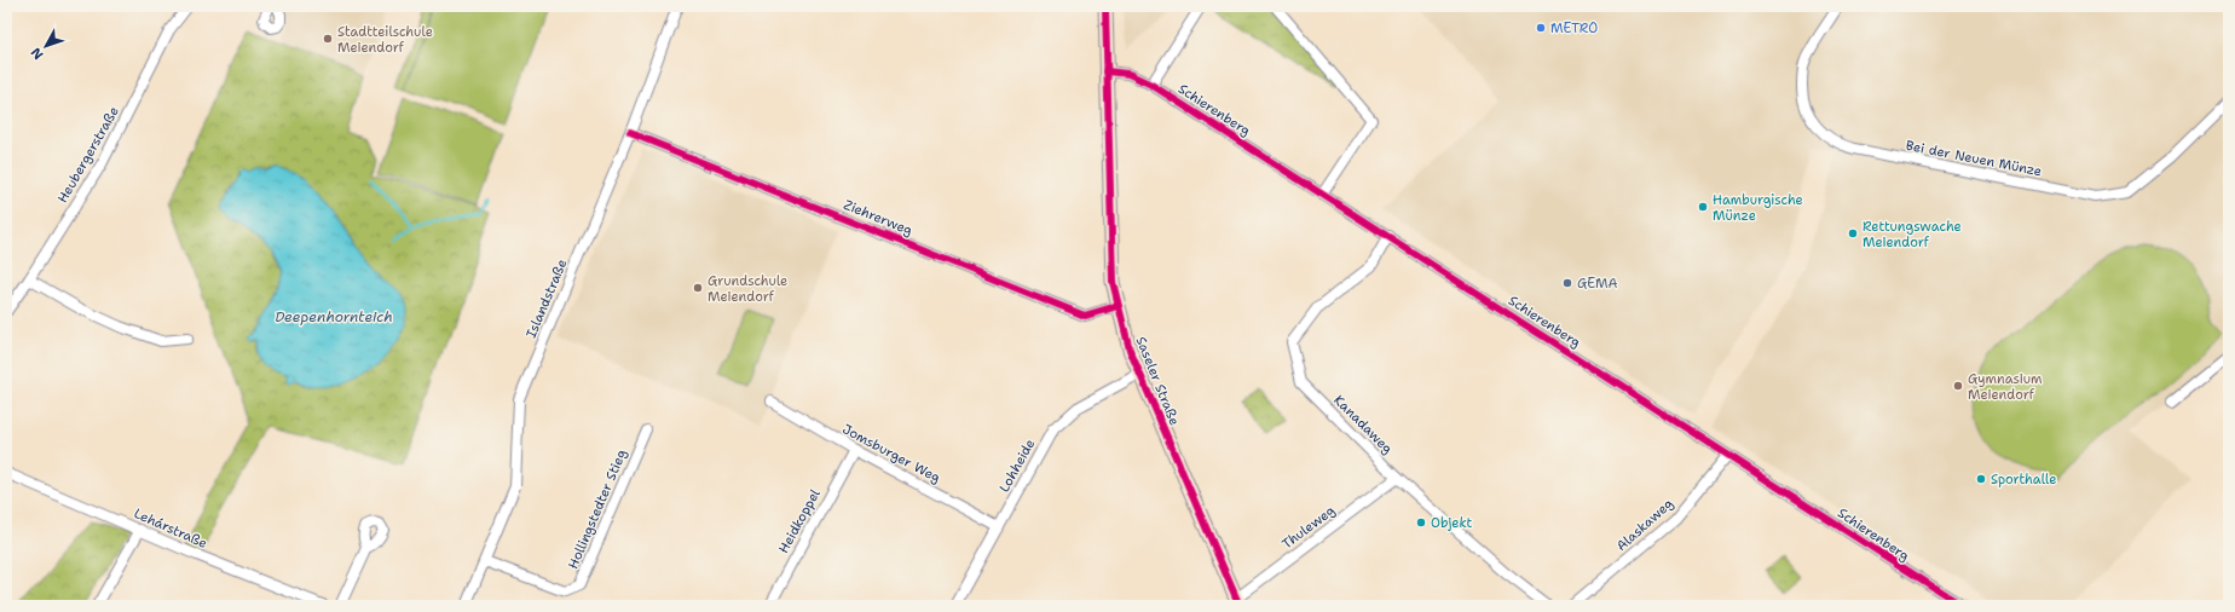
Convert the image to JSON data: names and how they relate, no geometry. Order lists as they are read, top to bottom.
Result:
{
  "streets": {
    "street": [
      "Schierenberg",
      "Heubergerstraße",
      "Bei der Neuen Münze",
      "Ziehrerweg",
      "Islandstraße",
      "Saseler Straße",
      "Kanadaweg",
      "Jomsburger Weg",
      "Lohheide",
      "Hollingstedter Stieg",
      "Heidkoppel",
      "Alaskaweg",
      "Thuleweg",
      "Lehárstraße"
    ]
  },
  "crossings": [
    ["Schierenberg", "Saseler Straße"],
    ["Schierenberg", "Kanadaweg"],
    ["Schierenberg", "Alaskaweg"],
    ["Ziehrerweg", "Islandstraße"],
    ["Ziehrerweg", "Saseler Straße"],
    ["Islandstraße", "Hollingstedter Stieg"],
    ["Saseler Straße", "Lohheide"],
    ["Saseler Straße", "Thuleweg"],
    ["Kanadaweg", "Thuleweg"],
    ["Jomsburger Weg", "Lohheide"],
    ["Jomsburger Weg", "Heidkoppel"]
  ],
  "water": ["Deepenhornteich"],
  "places": [
    "METRO",
    "Stadtteilschule Meiendorf",
    "Hamburgische Münze",
    "Rettungswache Meiendorf",
    "GEMA",
    "Grundschule Meiendorf",
    "Gymnasium Meiendorf",
    "Sporthalle",
    "Objekt"
  ],
  "north": "bottom left"
}
